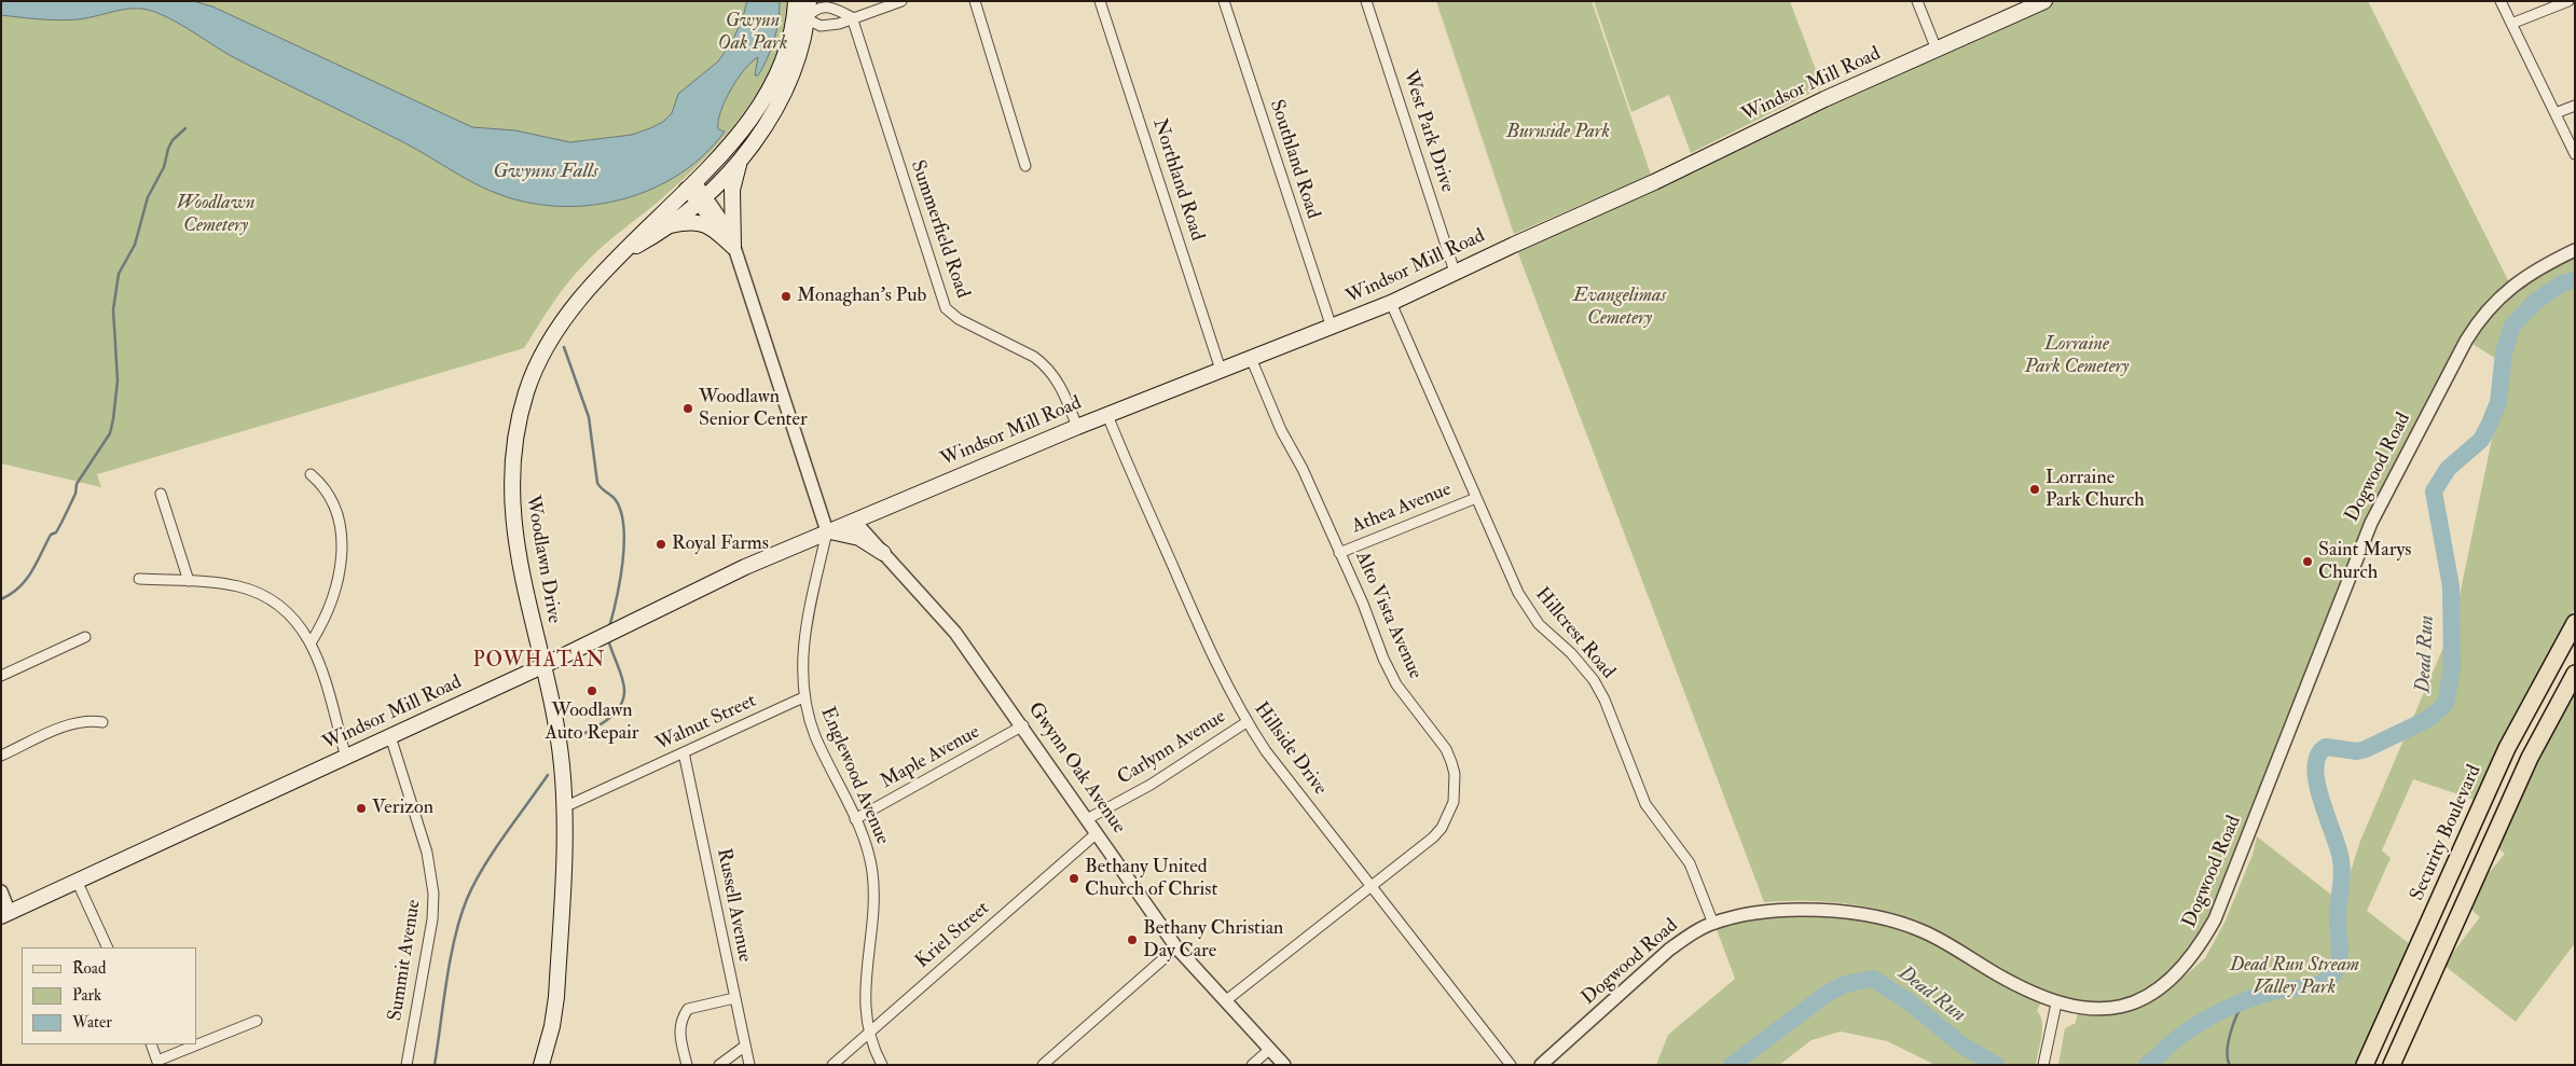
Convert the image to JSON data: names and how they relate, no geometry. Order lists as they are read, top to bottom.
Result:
{
  "streets": {
    "main road": ["Windsor Mill Road", "Woodlawn Drive", "Security Boulevard"],
    "street": [
      "West Park Drive",
      "Southland Road",
      "Northland Road",
      "Summerfield Road",
      "Dogwood Road",
      "Athea Avenue",
      "Alto Vista Avenue",
      "Hillcrest Road",
      "Walnut Street",
      "Carlynn Avenue",
      "Hillside Drive",
      "Maple Avenue",
      "Gwynn Oak Avenue",
      "Englewood Avenue",
      "Russell Avenue",
      "Kriel Street",
      "Summit Avenue"
    ]
  },
  "crossings": [
    ["Windsor Mill Road", "West Park Drive"],
    ["Windsor Mill Road", "Southland Road"],
    ["Windsor Mill Road", "Northland Road"],
    ["Windsor Mill Road", "Summerfield Road"],
    ["Windsor Mill Road", "Woodlawn Drive"],
    ["Windsor Mill Road", "Alto Vista Avenue"],
    ["Windsor Mill Road", "Hillcrest Road"],
    ["Windsor Mill Road", "Hillside Drive"],
    ["Windsor Mill Road", "Gwynn Oak Avenue"],
    ["Windsor Mill Road", "Englewood Avenue"],
    ["Windsor Mill Road", "Summit Avenue"],
    ["Dogwood Road", "Hillcrest Road"],
    ["Athea Avenue", "Alto Vista Avenue"],
    ["Athea Avenue", "Hillcrest Road"],
    ["Woodlawn Drive", "Walnut Street"],
    ["Alto Vista Avenue", "Hillside Drive"],
    ["Alto Vista Avenue", "Gwynn Oak Avenue"],
    ["Walnut Street", "Englewood Avenue"],
    ["Walnut Street", "Russell Avenue"],
    ["Carlynn Avenue", "Hillside Drive"],
    ["Carlynn Avenue", "Gwynn Oak Avenue"],
    ["Maple Avenue", "Gwynn Oak Avenue"],
    ["Maple Avenue", "Englewood Avenue"],
    ["Gwynn Oak Avenue", "Kriel Street"],
    ["Englewood Avenue", "Kriel Street"]
  ],
  "districts": ["POWHATAN"],
  "water": ["Gwynns Falls", "Dead Run"],
  "parks": [
    "Gwynn Oak Park",
    "Burnside Park",
    "Woodlawn Cemetery",
    "Evangelimas Cemetery",
    "Lorraine Park Cemetery",
    "Dead Run Stream Valley Park"
  ],
  "places": [
    "Monaghan's Pub",
    "Woodlawn Senior Center",
    "Lorraine Park Church",
    "Royal Farms",
    "Saint Marys Church",
    "Woodlawn Auto Repair",
    "Verizon",
    "Bethany United Church of Christ",
    "Bethany Christian Day Care"
  ],
  "legend": ["Road", "Park", "Water"]
}
